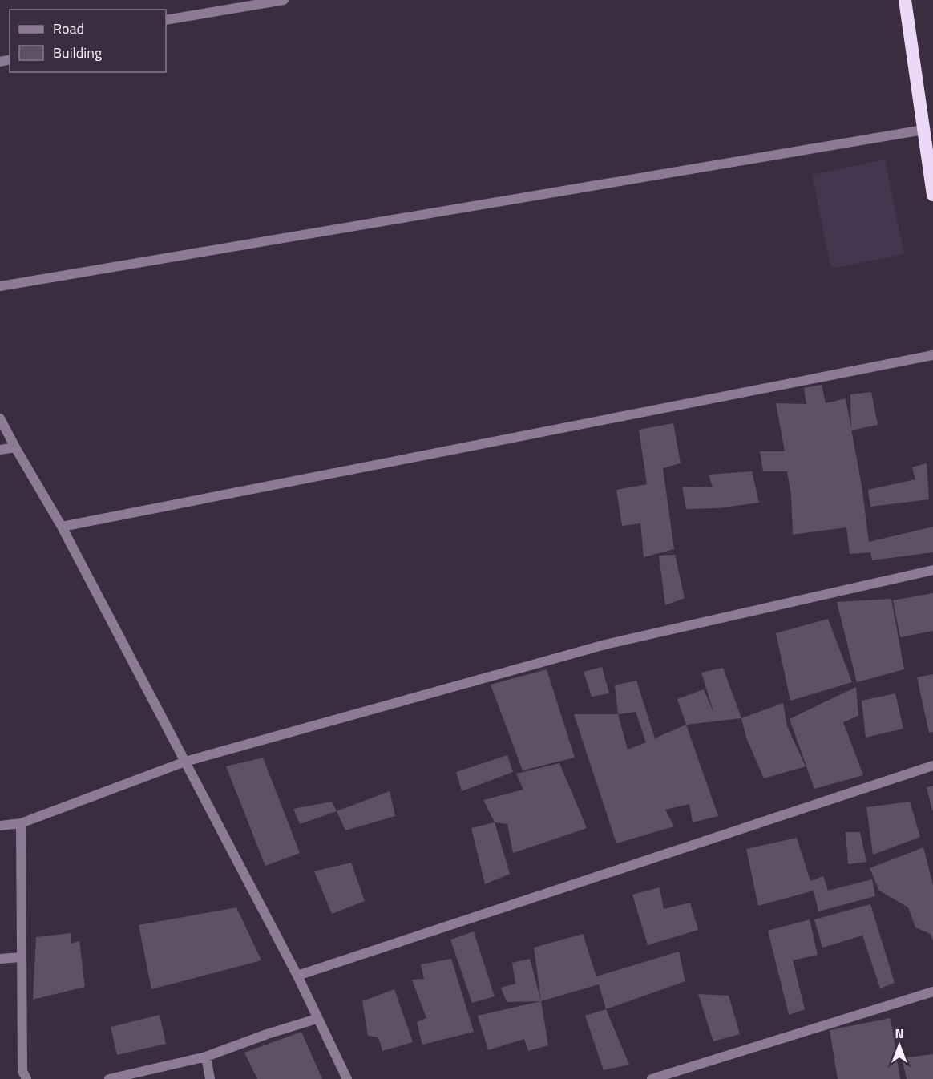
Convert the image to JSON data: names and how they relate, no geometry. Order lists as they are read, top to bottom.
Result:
{
  "legend": ["Road", "Building"],
  "north": "top"
}
